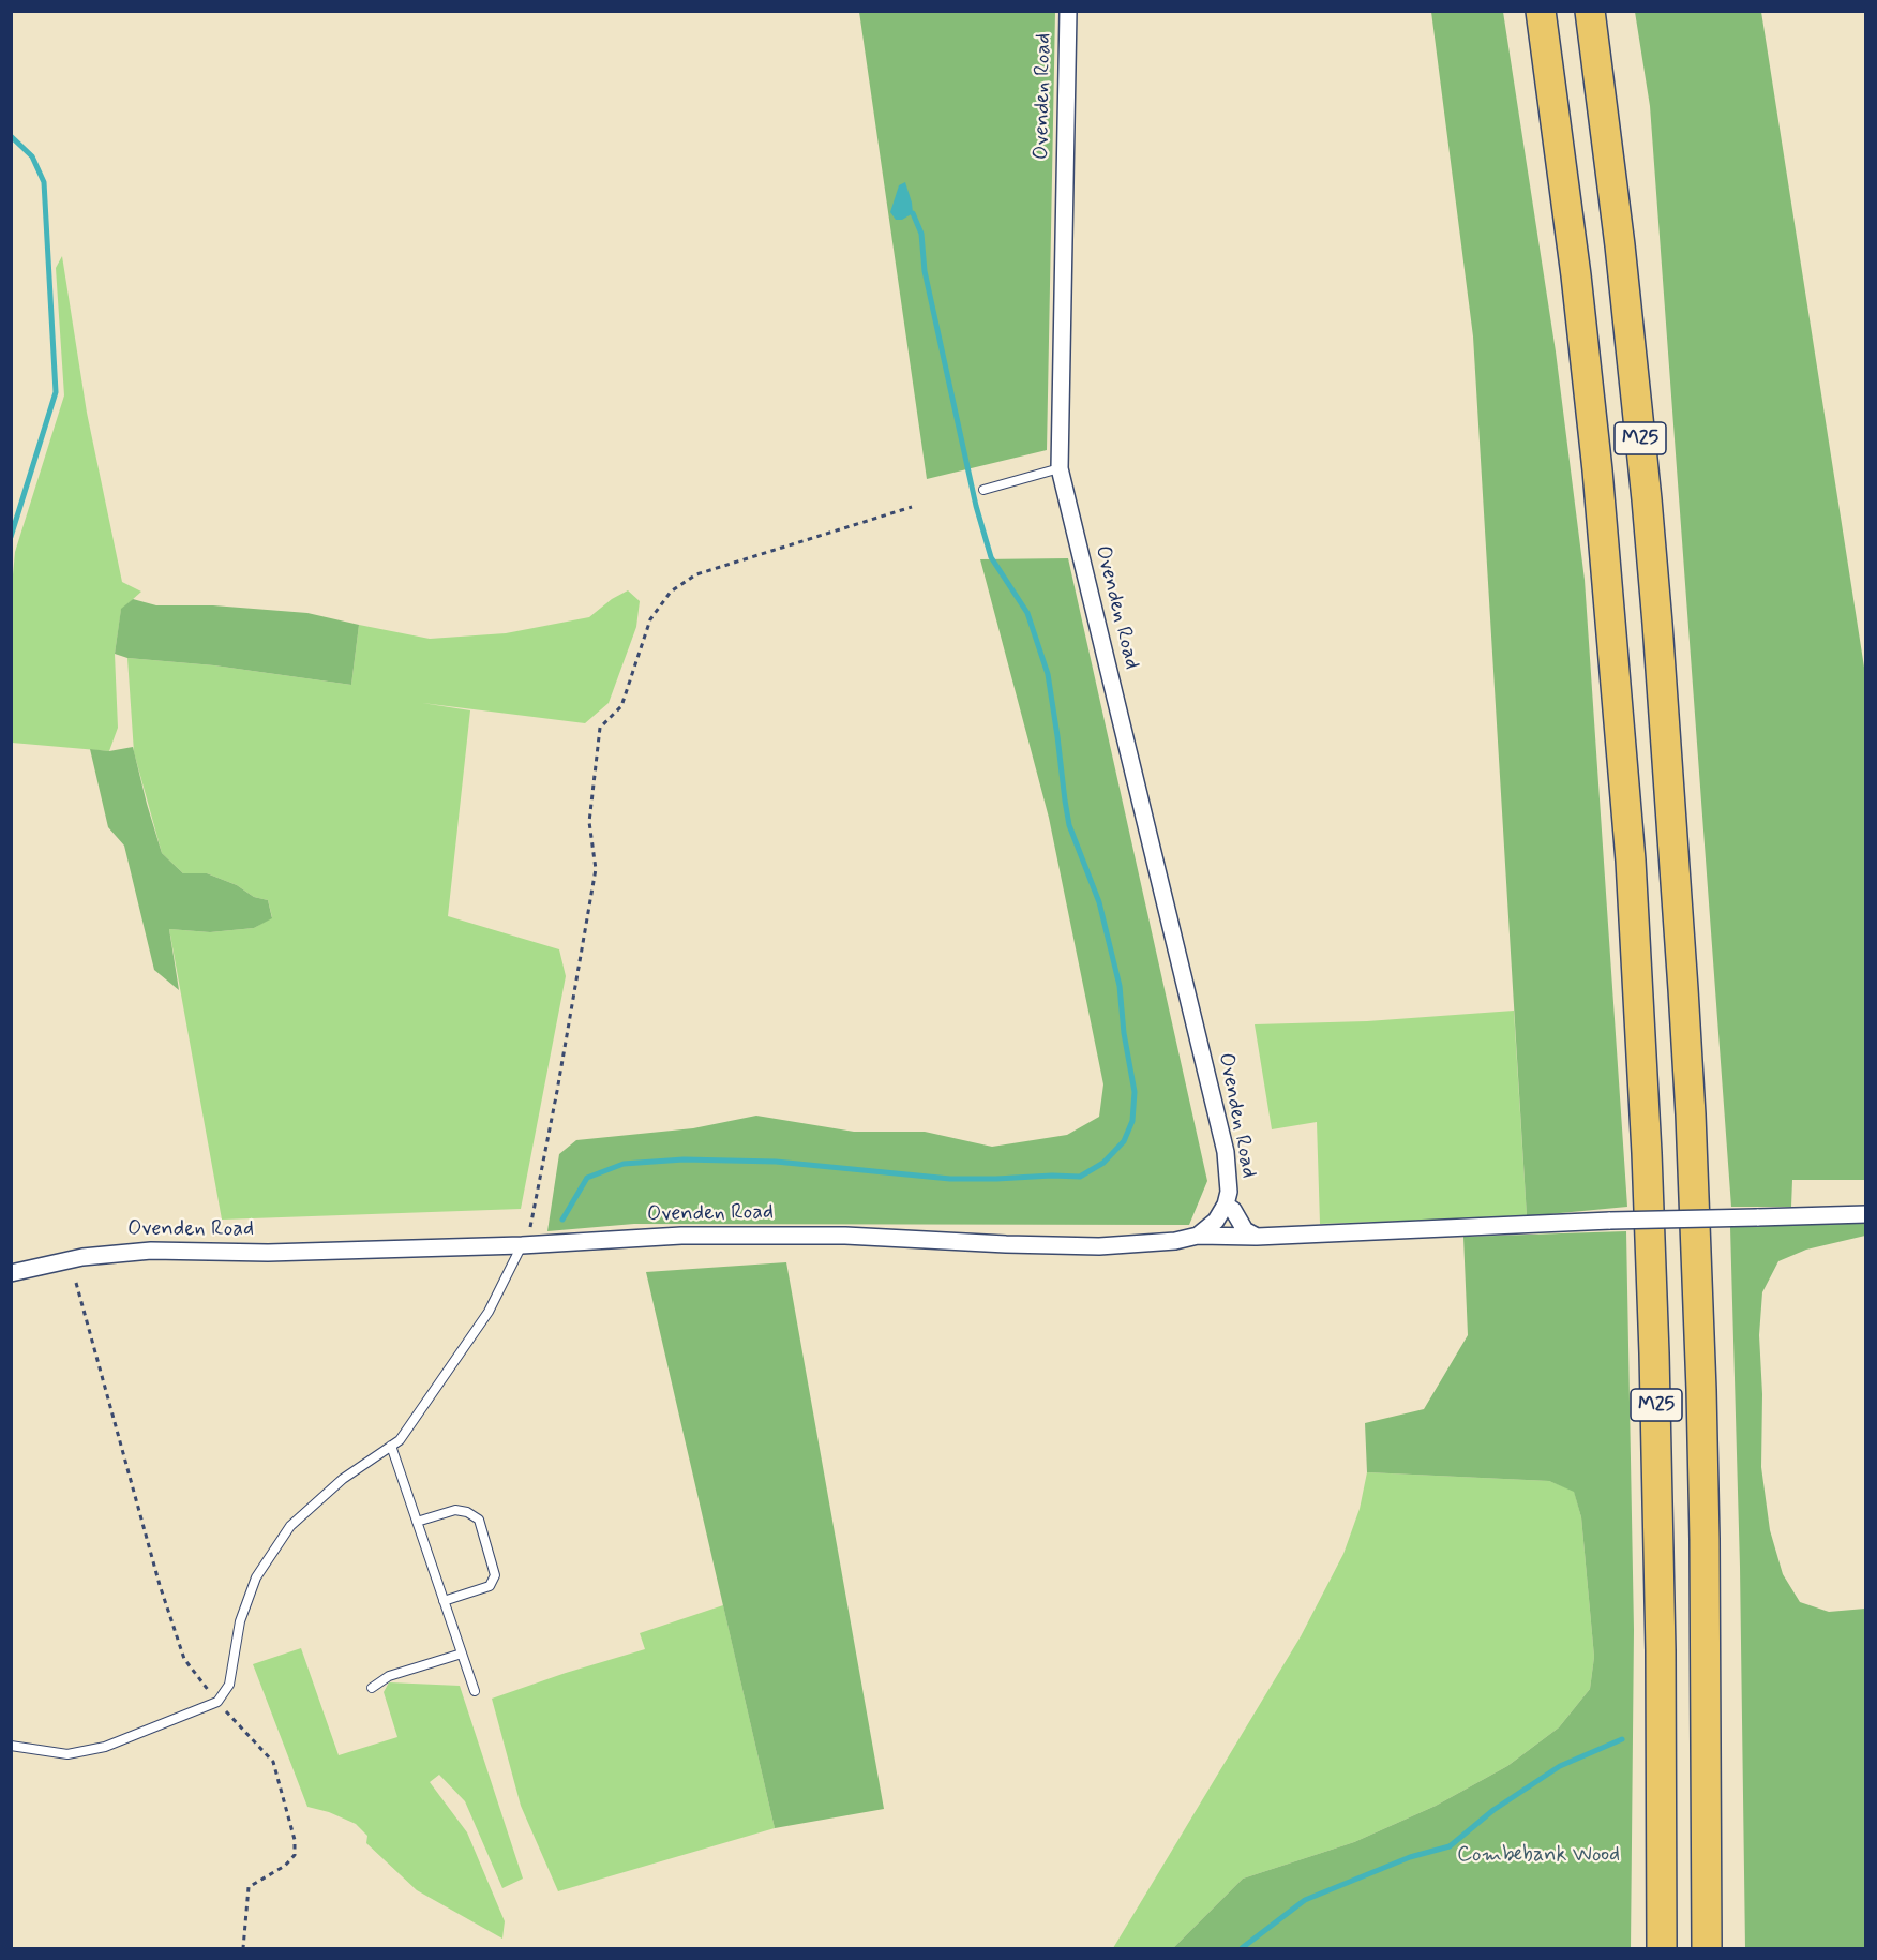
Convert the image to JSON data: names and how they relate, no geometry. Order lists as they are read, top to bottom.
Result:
{
  "streets": {
    "highway": ["M25"],
    "street": ["Ovenden Road"]
  },
  "parks": ["Combebank Wood"]
}
